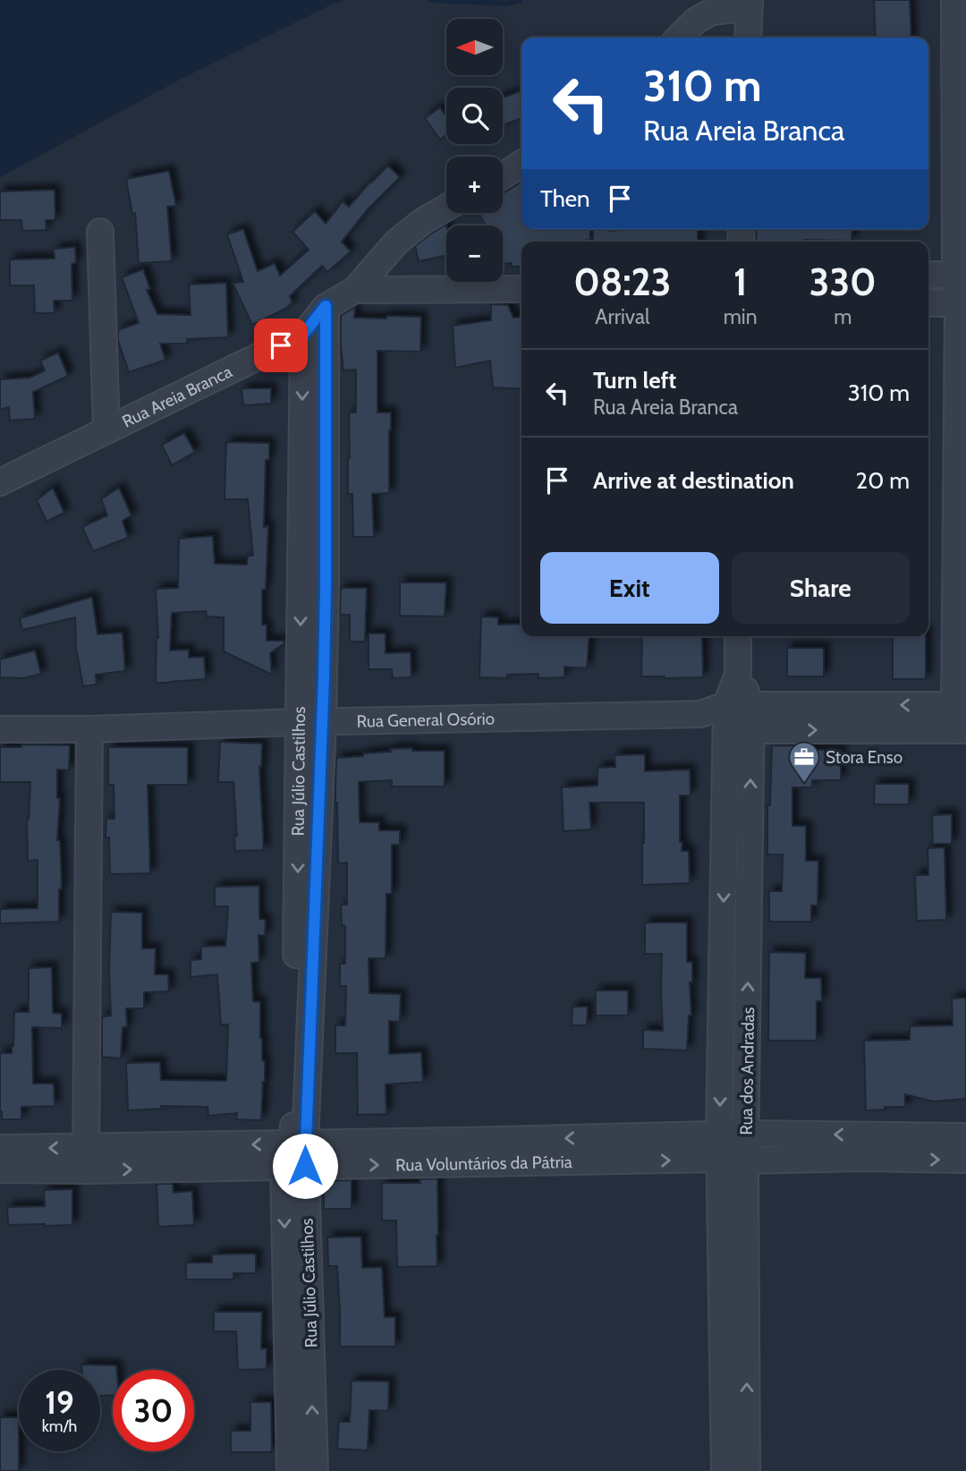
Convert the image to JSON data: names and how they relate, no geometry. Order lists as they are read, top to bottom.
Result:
{
  "streets": {
    "street": [
      "Rua Areia Branca",
      "Rua General Osório",
      "Rua Júlio Castilhos",
      "Rua dos Andradas",
      "Rua Voluntários da Pátria"
    ]
  },
  "crossings": [
    ["Rua Areia Branca", "Rua Júlio Castilhos"],
    ["Rua General Osório", "Rua Júlio Castilhos"],
    ["Rua General Osório", "Rua dos Andradas"],
    ["Rua Júlio Castilhos", "Rua Voluntários da Pátria"],
    ["Rua dos Andradas", "Rua Voluntários da Pátria"]
  ],
  "places": {
    "office": ["Stora Enso"]
  },
  "north": "left",
  "page": {
    "map_buttons": ["+", "−"],
    "turn": ["310 m", "Rua Areia Branca"],
    "then": "Then",
    "eta": [
      "08:23",
      "Arrival",
      "1",
      "min",
      "330",
      "m"
    ],
    "list": [
      {
        "name": "Turn left",
        "note": "Rua Areia Branca",
        "value": "310 m"
      },
      {
        "name": "Arrive at destination",
        "value": "20 m"
      }
    ],
    "buttons": ["Exit", "Share"],
    "speed": "19 km/h",
    "limit": "30"
  }
}
